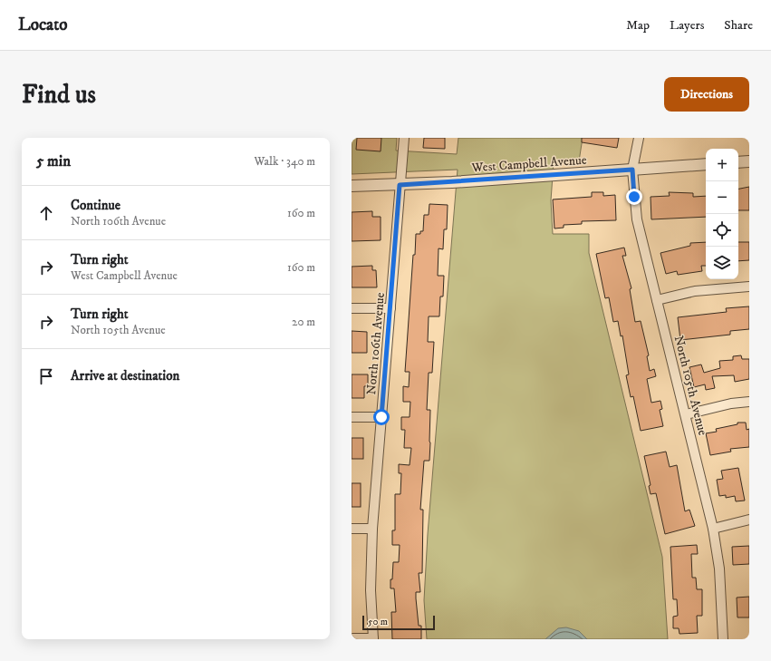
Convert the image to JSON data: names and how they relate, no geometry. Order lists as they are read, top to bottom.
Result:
{
  "streets": {
    "street": ["West Campbell Avenue", "North 106th Avenue", "North 105th Avenue"]
  },
  "crossings": [
    ["West Campbell Avenue", "North 106th Avenue"],
    ["West Campbell Avenue", "North 105th Avenue"]
  ],
  "scale_bar": "50 m",
  "page": {
    "header": "Locato",
    "nav": ["Map", "Layers", "Share"],
    "buttons": "Directions",
    "title": "Find us",
    "heading": ["5 min", "Walk · 340 m"],
    "map_buttons": ["+", "−"],
    "list": [
      ["Continue", "North 106th Avenue", "160 m"],
      ["Turn right", "West Campbell Avenue", "160 m"],
      ["Turn right", "North 105th Avenue", "20 m"],
      "Arrive at destination"
    ],
    "scale": "50 m"
  }
}
